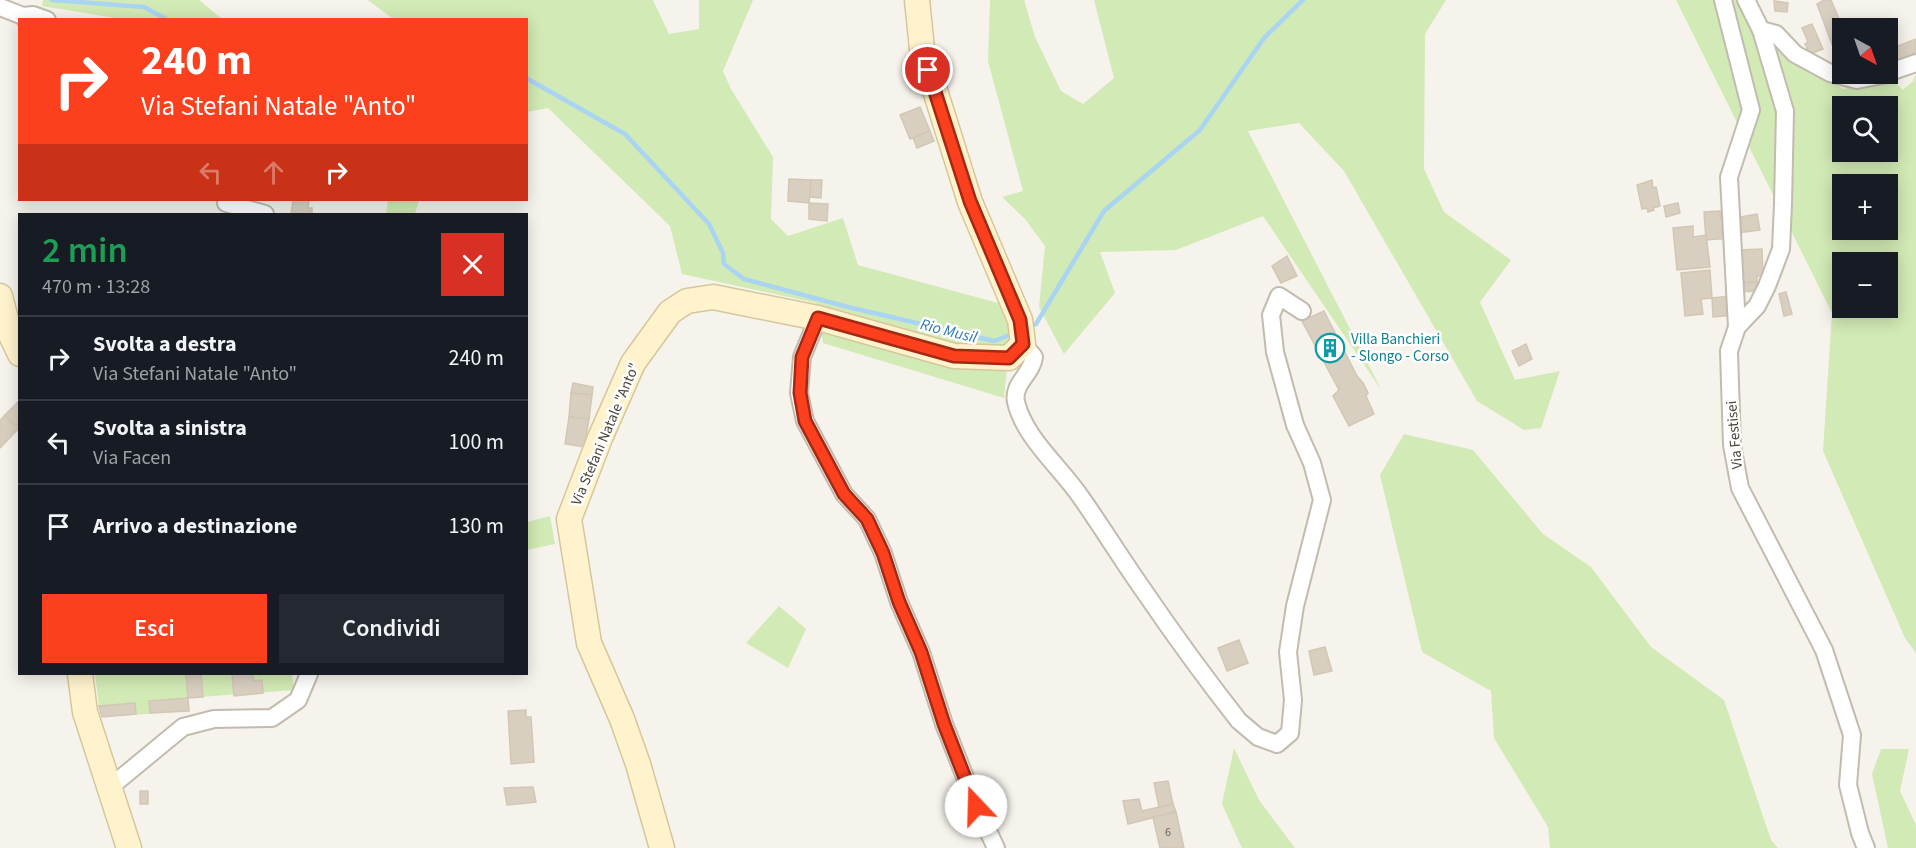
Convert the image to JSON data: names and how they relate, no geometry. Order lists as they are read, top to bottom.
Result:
{
  "streets": {
    "street": ["Via Stefani Natale \"Anto\"", "Via Festisei"]
  },
  "water": ["Rio Musil"],
  "places": {
    "building": ["Villa Banchieri - Slongo - Corso"]
  },
  "house_numbers": ["6"],
  "north": "bottom right",
  "page": {
    "map_buttons": ["+", "−"],
    "turn": ["240 m", "Via Stefani Natale \"Anto\""],
    "heading": ["2 min", "470 m · 13:28"],
    "list": [
      {
        "name": "Svolta a destra",
        "note": "Via Stefani Natale \"Anto\"",
        "value": "240 m"
      },
      {
        "name": "Svolta a sinistra",
        "note": "Via Facen",
        "value": "100 m"
      },
      {
        "name": "Arrivo a destinazione",
        "value": "130 m"
      }
    ],
    "buttons": ["Esci", "Condividi"]
  }
}
